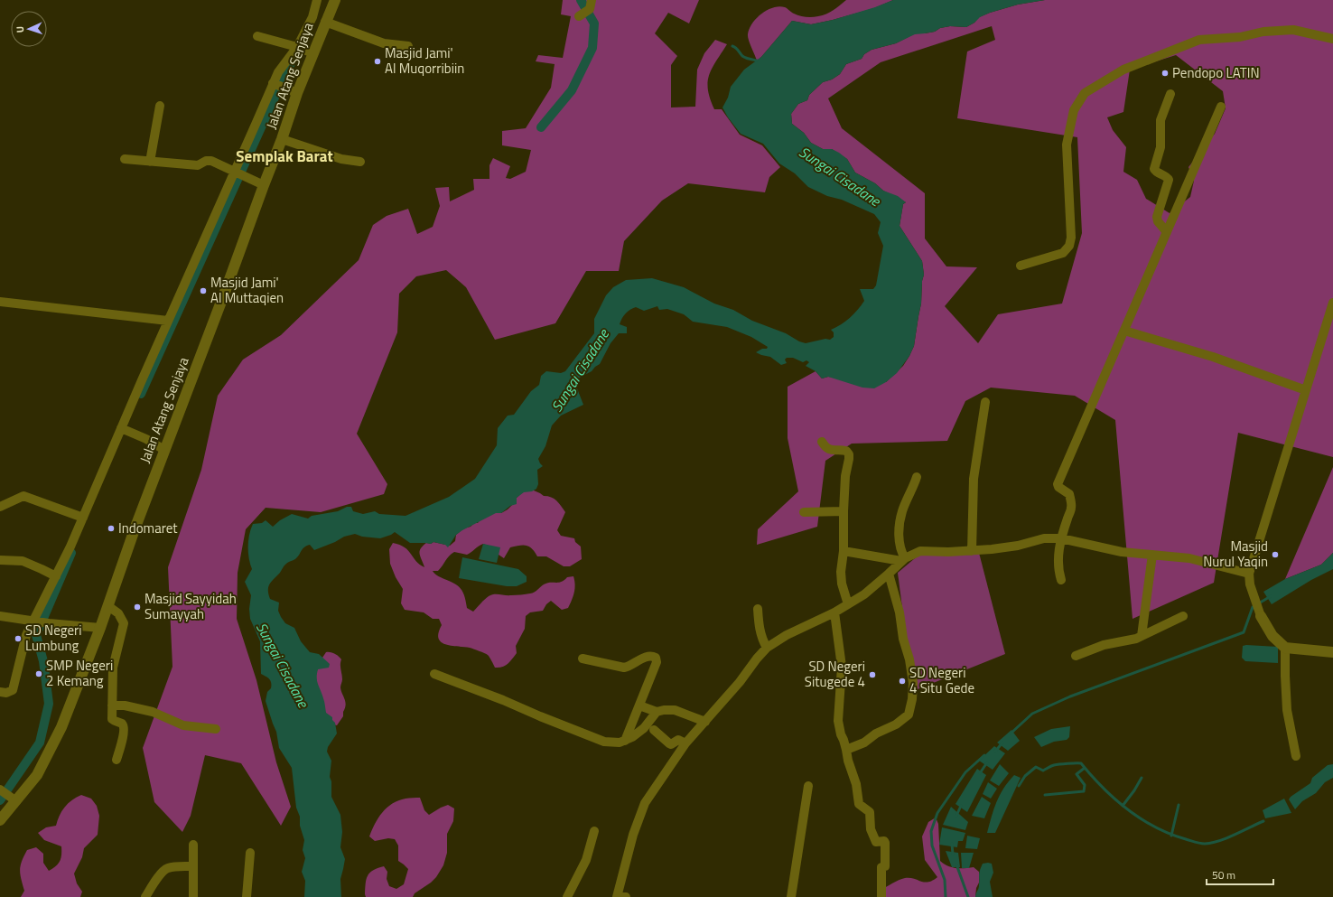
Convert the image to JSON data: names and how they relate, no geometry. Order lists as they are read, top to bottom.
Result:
{
  "streets": {
    "main road": ["Jalan Atang Senjaya"]
  },
  "districts": ["Semplak Barat"],
  "water": ["Sungai Cisadane"],
  "places": [
    "Masjid Jami' Al Muqorribiin",
    "Pendopo LATIN",
    "Masjid Jami' Al Muttaqien",
    "Indomaret",
    "Masjid Nurul Yaqin",
    "Masjid Sayyidah Sumayyah",
    "SD Negeri Lumbung",
    "SMP Negeri 2 Kemang",
    "SD Negeri Situgede 4",
    "SD Negeri 4 Situ Gede"
  ],
  "scale_bar": "50 m",
  "north": "left"
}
